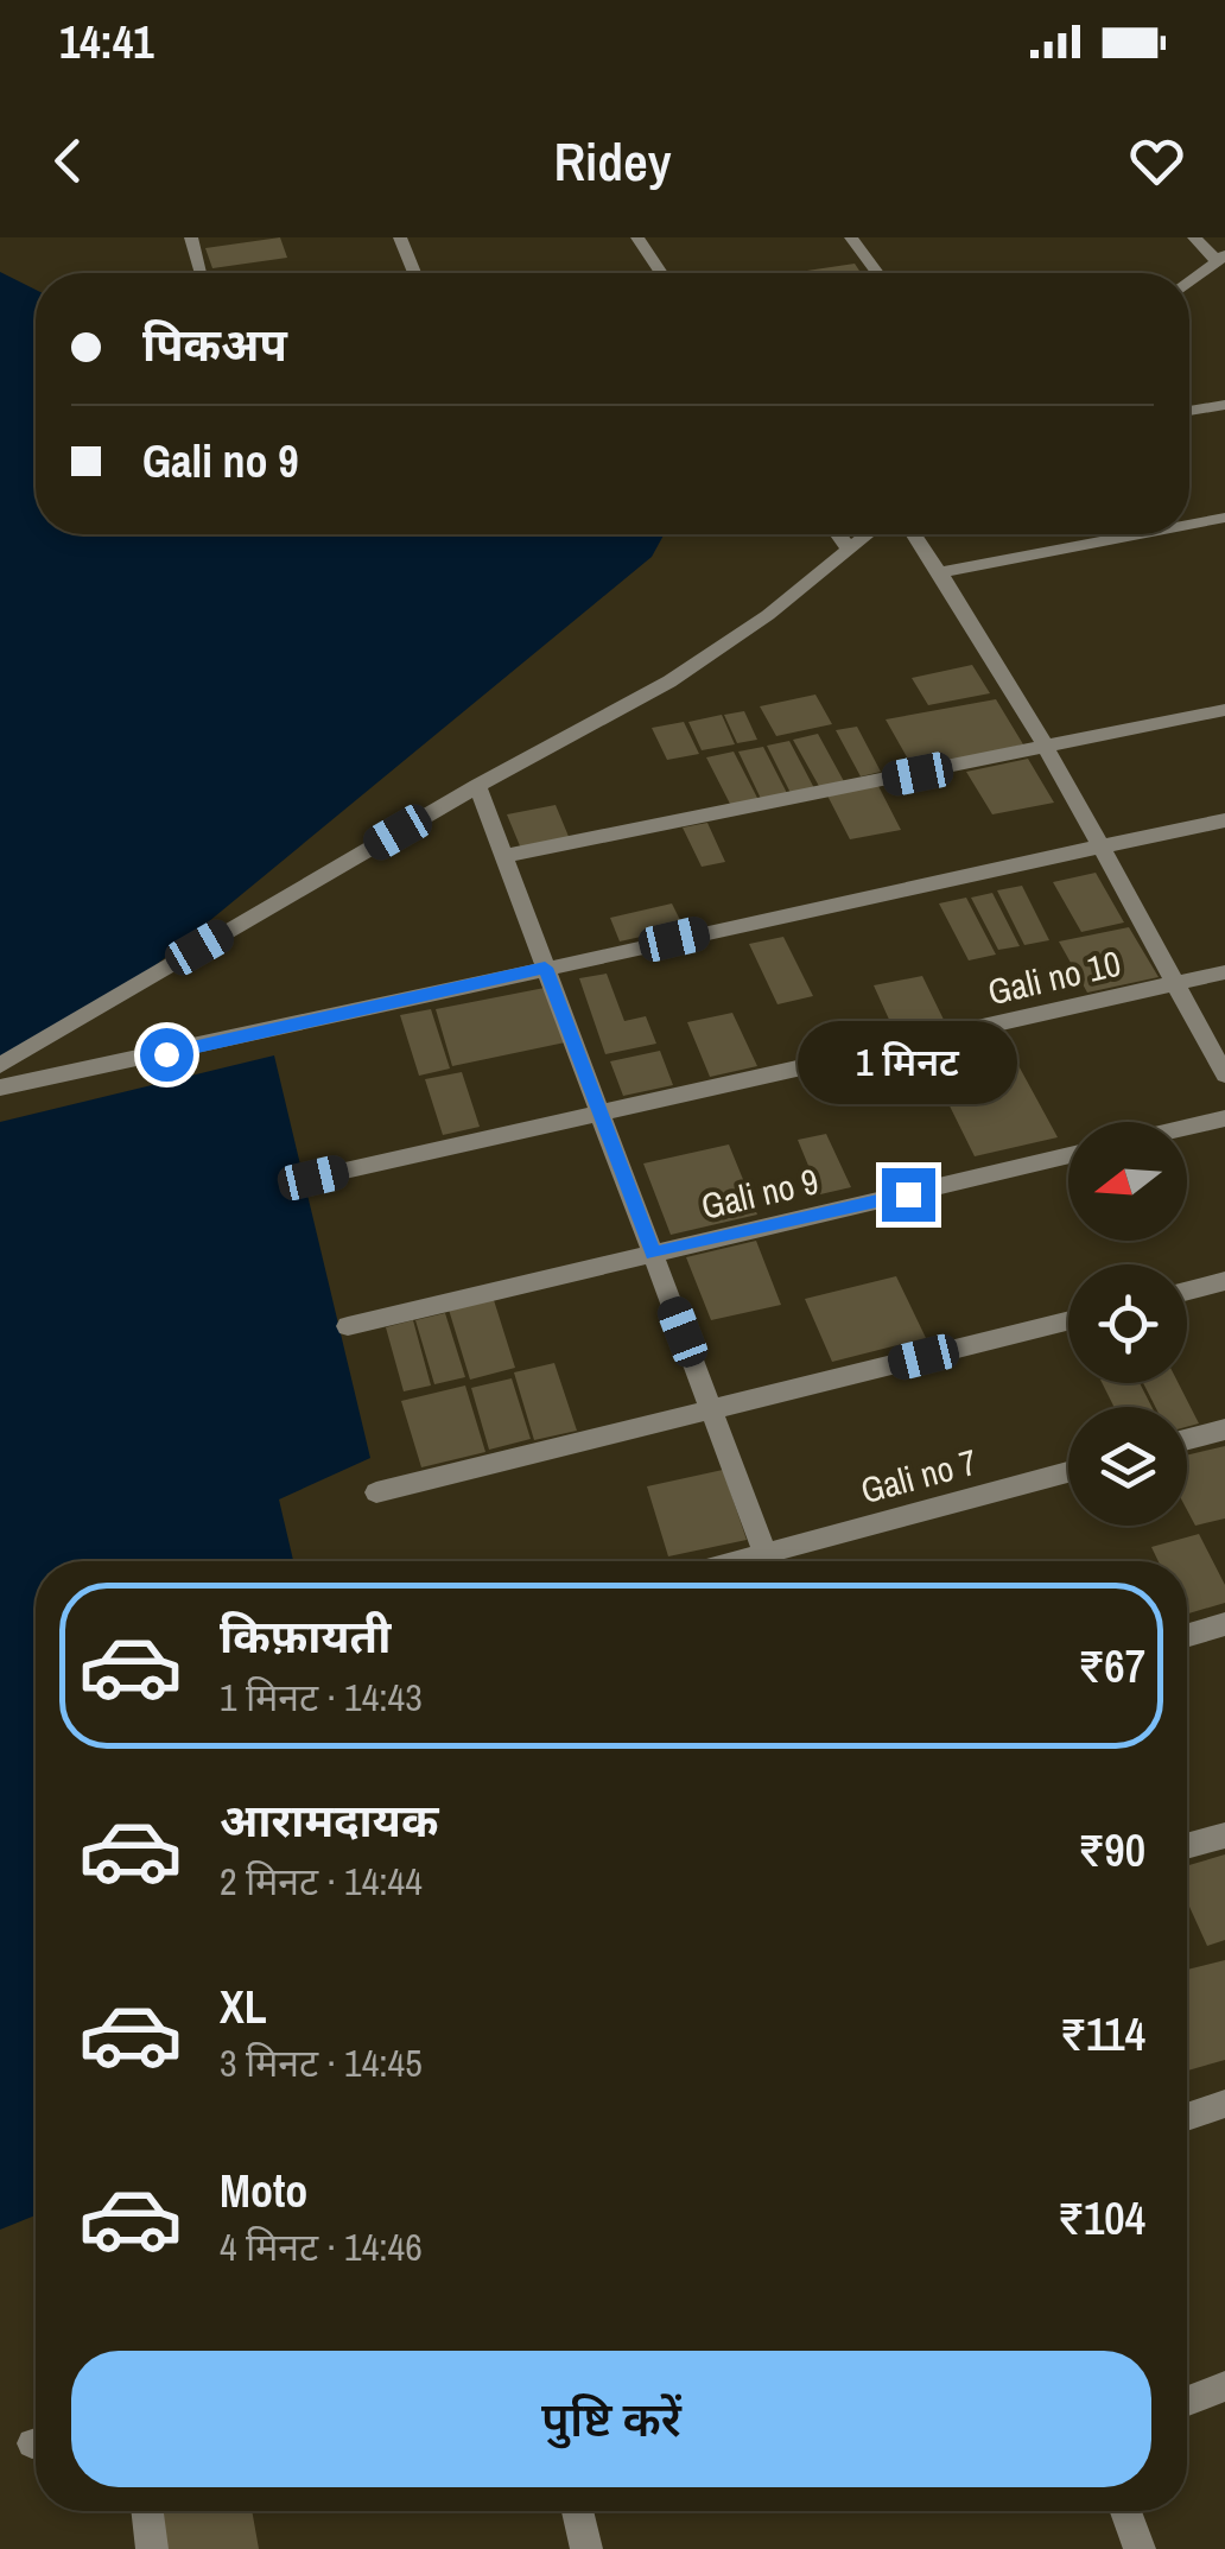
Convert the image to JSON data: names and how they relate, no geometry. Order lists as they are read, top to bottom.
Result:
{
  "streets": {
    "street": ["Gali no 10", "Gali no 9", "Gali no 7"]
  },
  "north": "left",
  "page": {
    "status": "14:41",
    "header": "Ridey",
    "banner": ["पिकअप", "Gali no 9"],
    "bubble": "1 मिनट",
    "list": [
      {
        "name": "किफ़ायती",
        "note": "1 मिनट · 14:43",
        "value": "₹67"
      },
      {
        "name": "आरामदायक",
        "note": "2 मिनट · 14:44",
        "value": "₹90"
      },
      {
        "name": "XL",
        "note": "3 मिनट · 14:45",
        "value": "₹114"
      },
      {
        "name": "Moto",
        "note": "4 मिनट · 14:46",
        "value": "₹104"
      }
    ],
    "buttons": "पुष्टि करें"
  }
}
